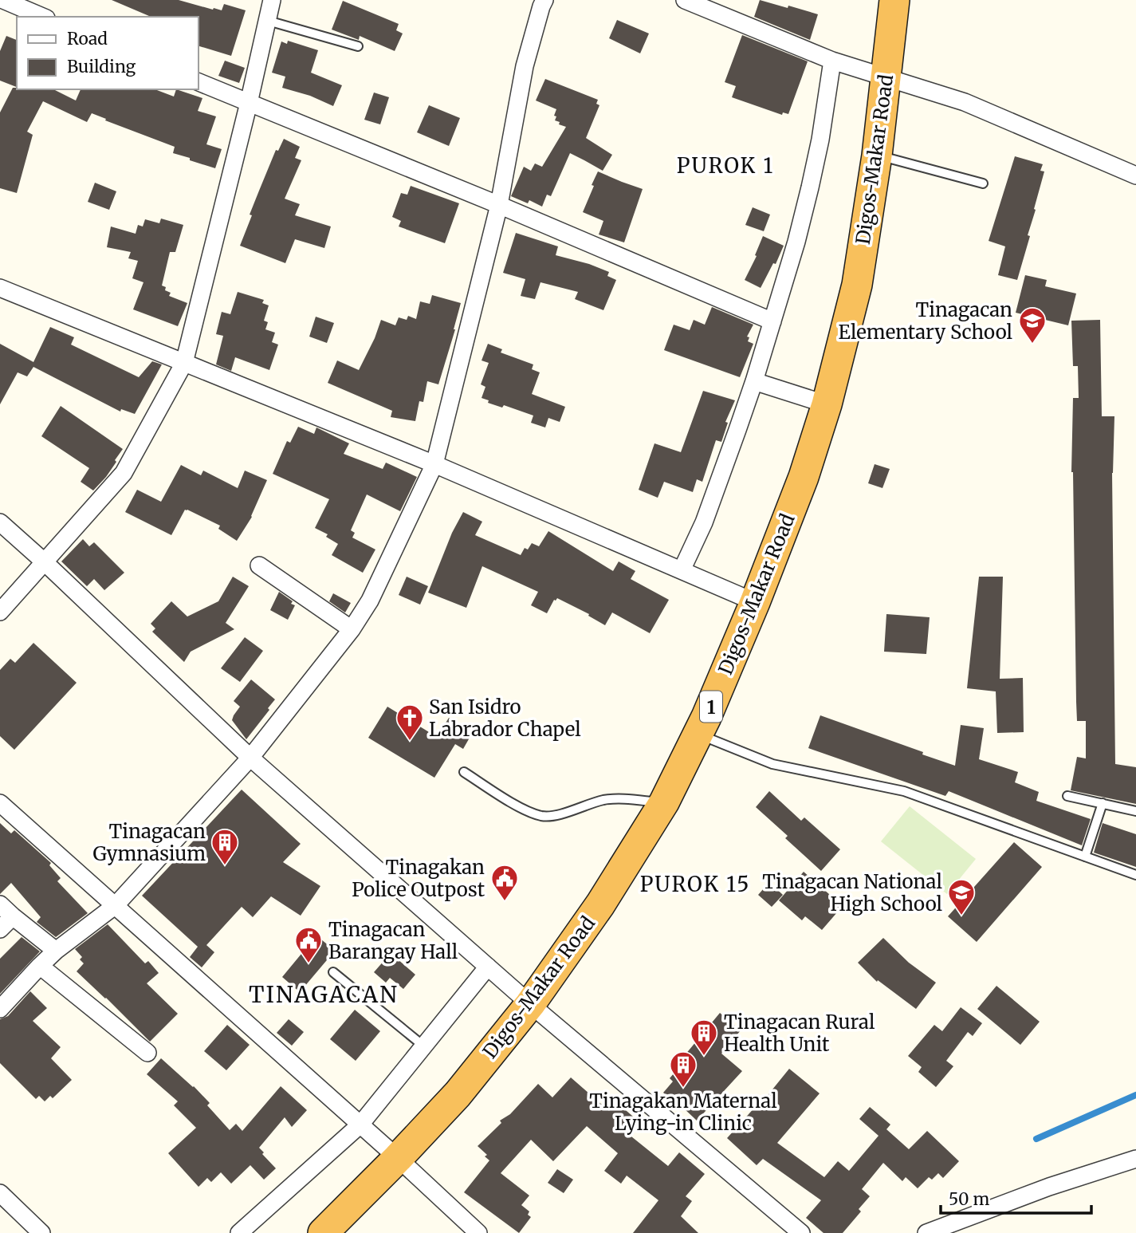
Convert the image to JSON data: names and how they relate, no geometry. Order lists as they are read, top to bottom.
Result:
{
  "streets": {
    "highway": ["Digos-Makar Road", "1"]
  },
  "districts": ["PUROK 1", "PUROK 15", "TINAGACAN"],
  "places": {
    "school or university": ["Tinagacan Elementary School", "Tinagacan National High School"],
    "church": ["San Isidro Labrador Chapel"],
    "building": ["Tinagacan Gymnasium", "Tinagacan Rural Health Unit", "Tinagakan Maternal Lying-in Clinic"],
    "public building": ["Tinagakan Police Outpost", "Tinagacan Barangay Hall"]
  },
  "legend": ["Road", "Building"],
  "scale_bar": "50 m"
}
